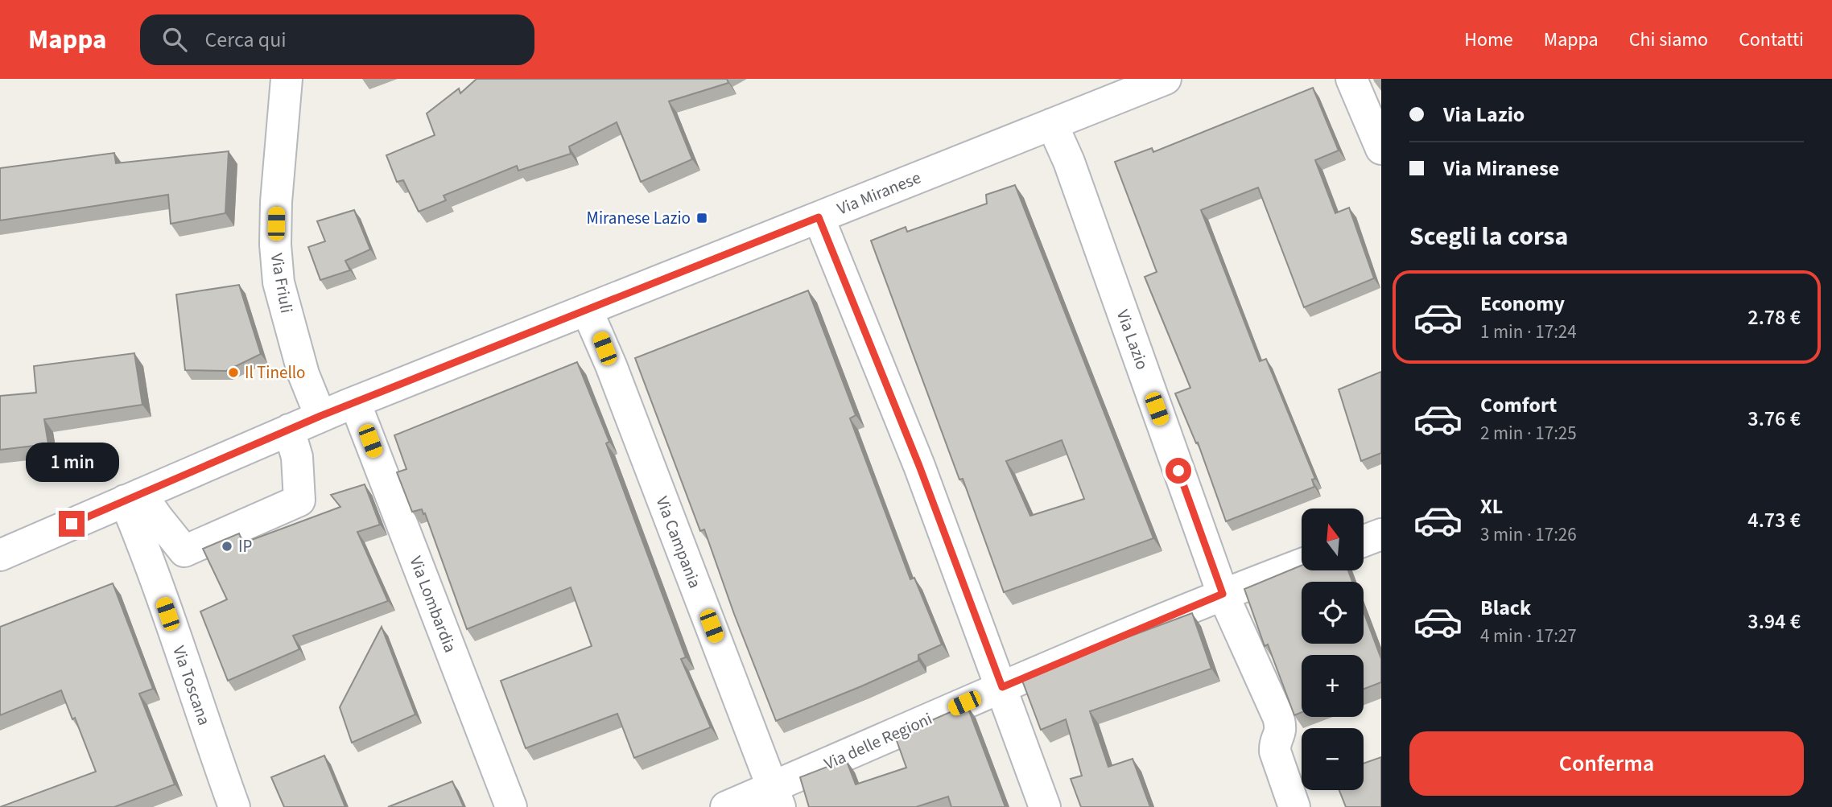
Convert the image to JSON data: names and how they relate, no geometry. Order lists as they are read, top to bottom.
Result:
{
  "streets": {
    "street": [
      "Via Miranese",
      "Via Friuli",
      "Via Lazio",
      "Via Campania",
      "Via Lombardia",
      "Via Toscana",
      "Via delle Regioni"
    ]
  },
  "crossings": [
    ["Via Miranese", "Via Friuli"],
    ["Via Miranese", "Via Lazio"],
    ["Via Miranese", "Via Campania"],
    ["Via Miranese", "Via Lombardia"],
    ["Via Miranese", "Via Toscana"],
    ["Via Lazio", "Via delle Regioni"],
    ["Via Campania", "Via delle Regioni"]
  ],
  "places": {
    "transit": ["Miranese Lazio"],
    "other": ["Il Tinello", "IP"]
  },
  "north": "top",
  "page": {
    "header": "Mappa",
    "search": "Cerca qui",
    "nav": [
      "Home",
      "Mappa",
      "Chi siamo",
      "Contatti"
    ],
    "banner": ["Via Lazio", "Via Miranese"],
    "heading": "Scegli la corsa",
    "list": [
      {
        "name": "Economy",
        "note": "1 min · 17:24",
        "value": "2.78 €"
      },
      {
        "name": "Comfort",
        "note": "2 min · 17:25",
        "value": "3.76 €"
      },
      {
        "name": "XL",
        "note": "3 min · 17:26",
        "value": "4.73 €"
      },
      {
        "name": "Black",
        "note": "4 min · 17:27",
        "value": "3.94 €"
      }
    ],
    "bubble": "1 min",
    "map_buttons": ["+", "−"],
    "buttons": "Conferma"
  }
}
